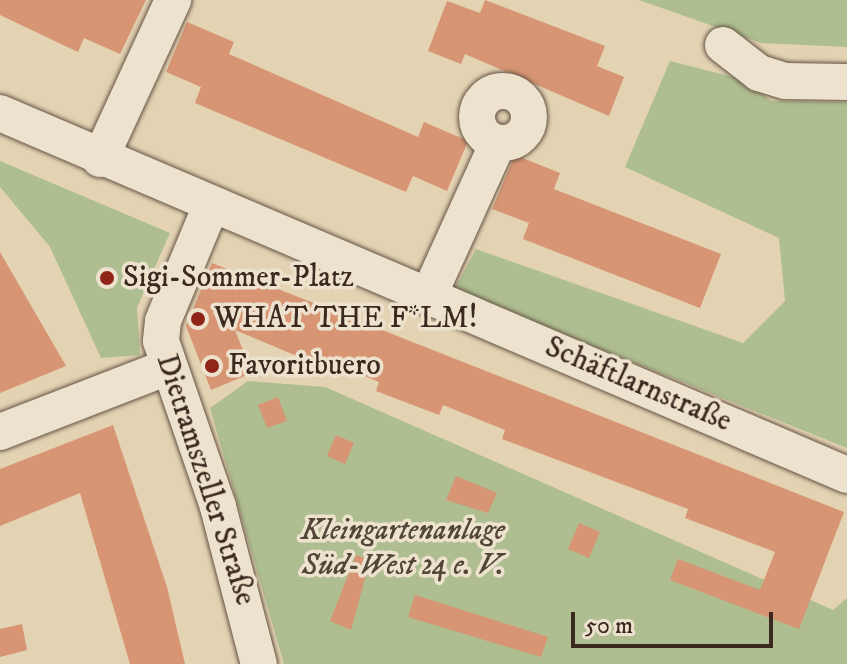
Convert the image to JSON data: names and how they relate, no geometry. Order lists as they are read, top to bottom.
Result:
{
  "streets": {
    "street": ["Schäftlarnstraße", "Dietramszeller Straße"]
  },
  "crossings": [
    ["Schäftlarnstraße", "Dietramszeller Straße"]
  ],
  "parks": ["Kleingartenanlage Süd-West 24 e. V."],
  "places": ["Sigi-Sommer-Platz", "WHAT THE F*LM!", "Favoritbuero"],
  "scale_bar": "50 m"
}
